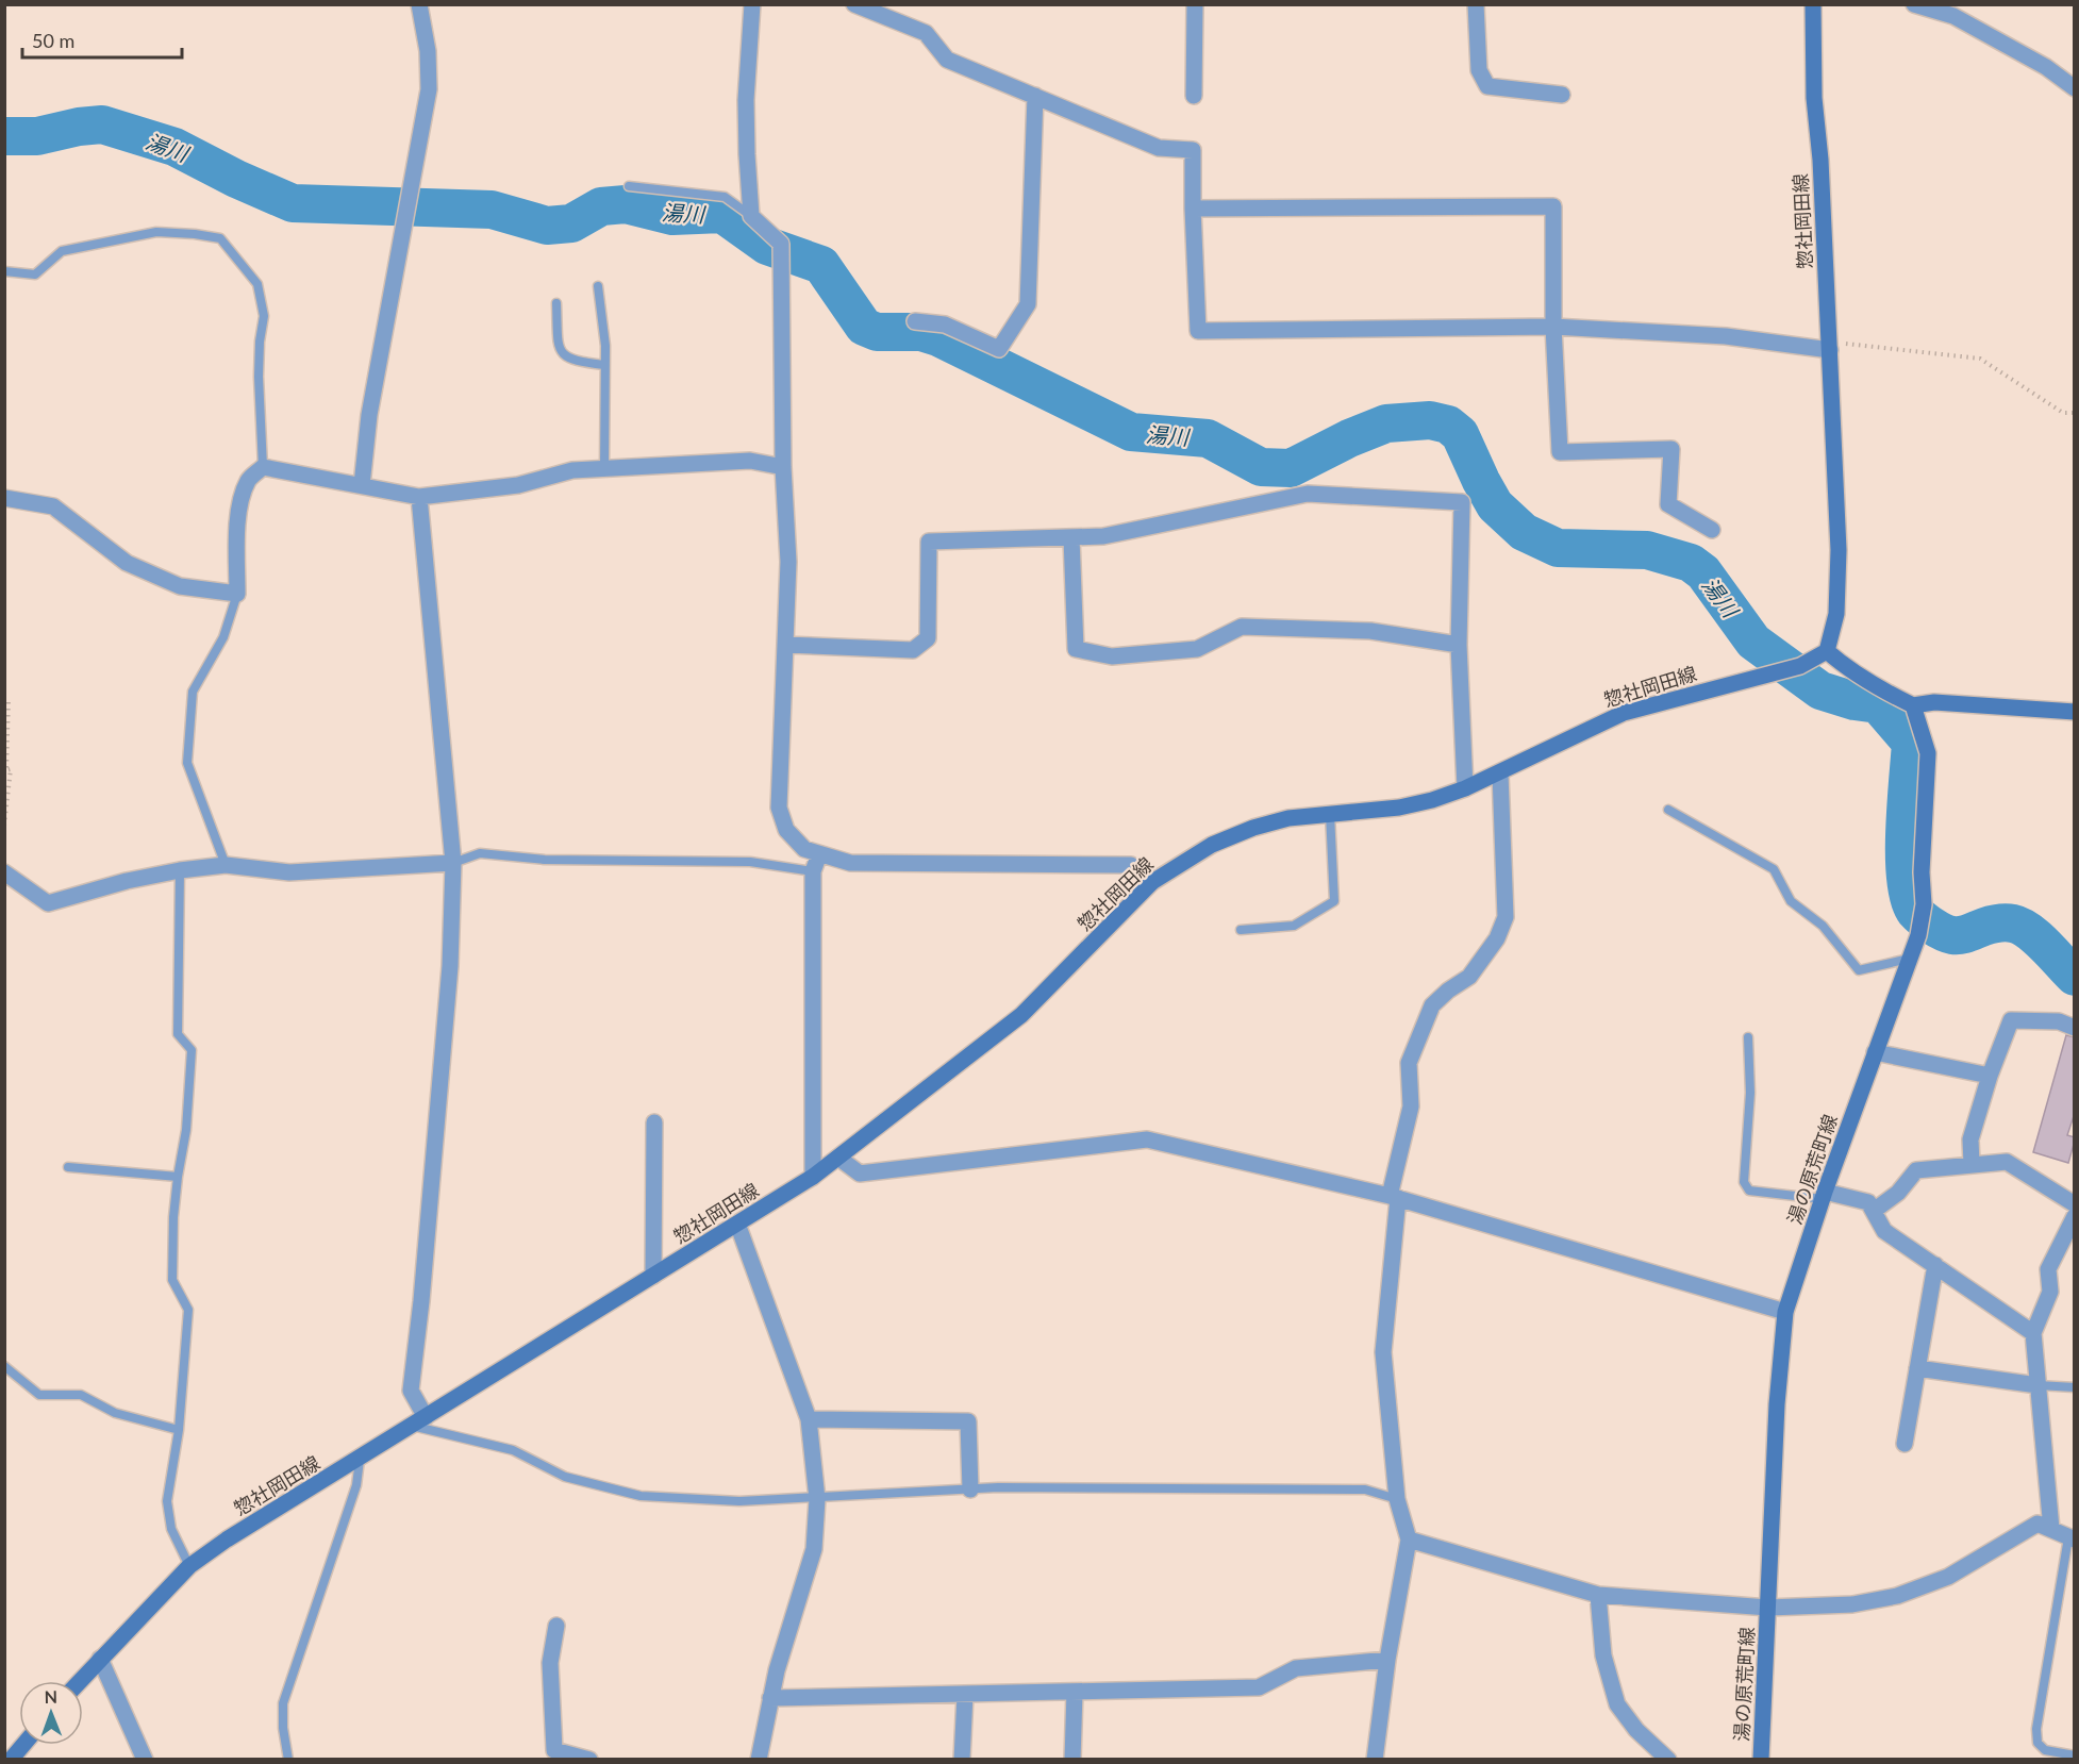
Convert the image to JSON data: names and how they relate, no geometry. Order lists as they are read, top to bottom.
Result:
{
  "streets": {
    "main road": ["惣社岡田線", "湯の原荒町線"]
  },
  "water": ["湯川"],
  "scale_bar": "50 m",
  "north": "top"
}
